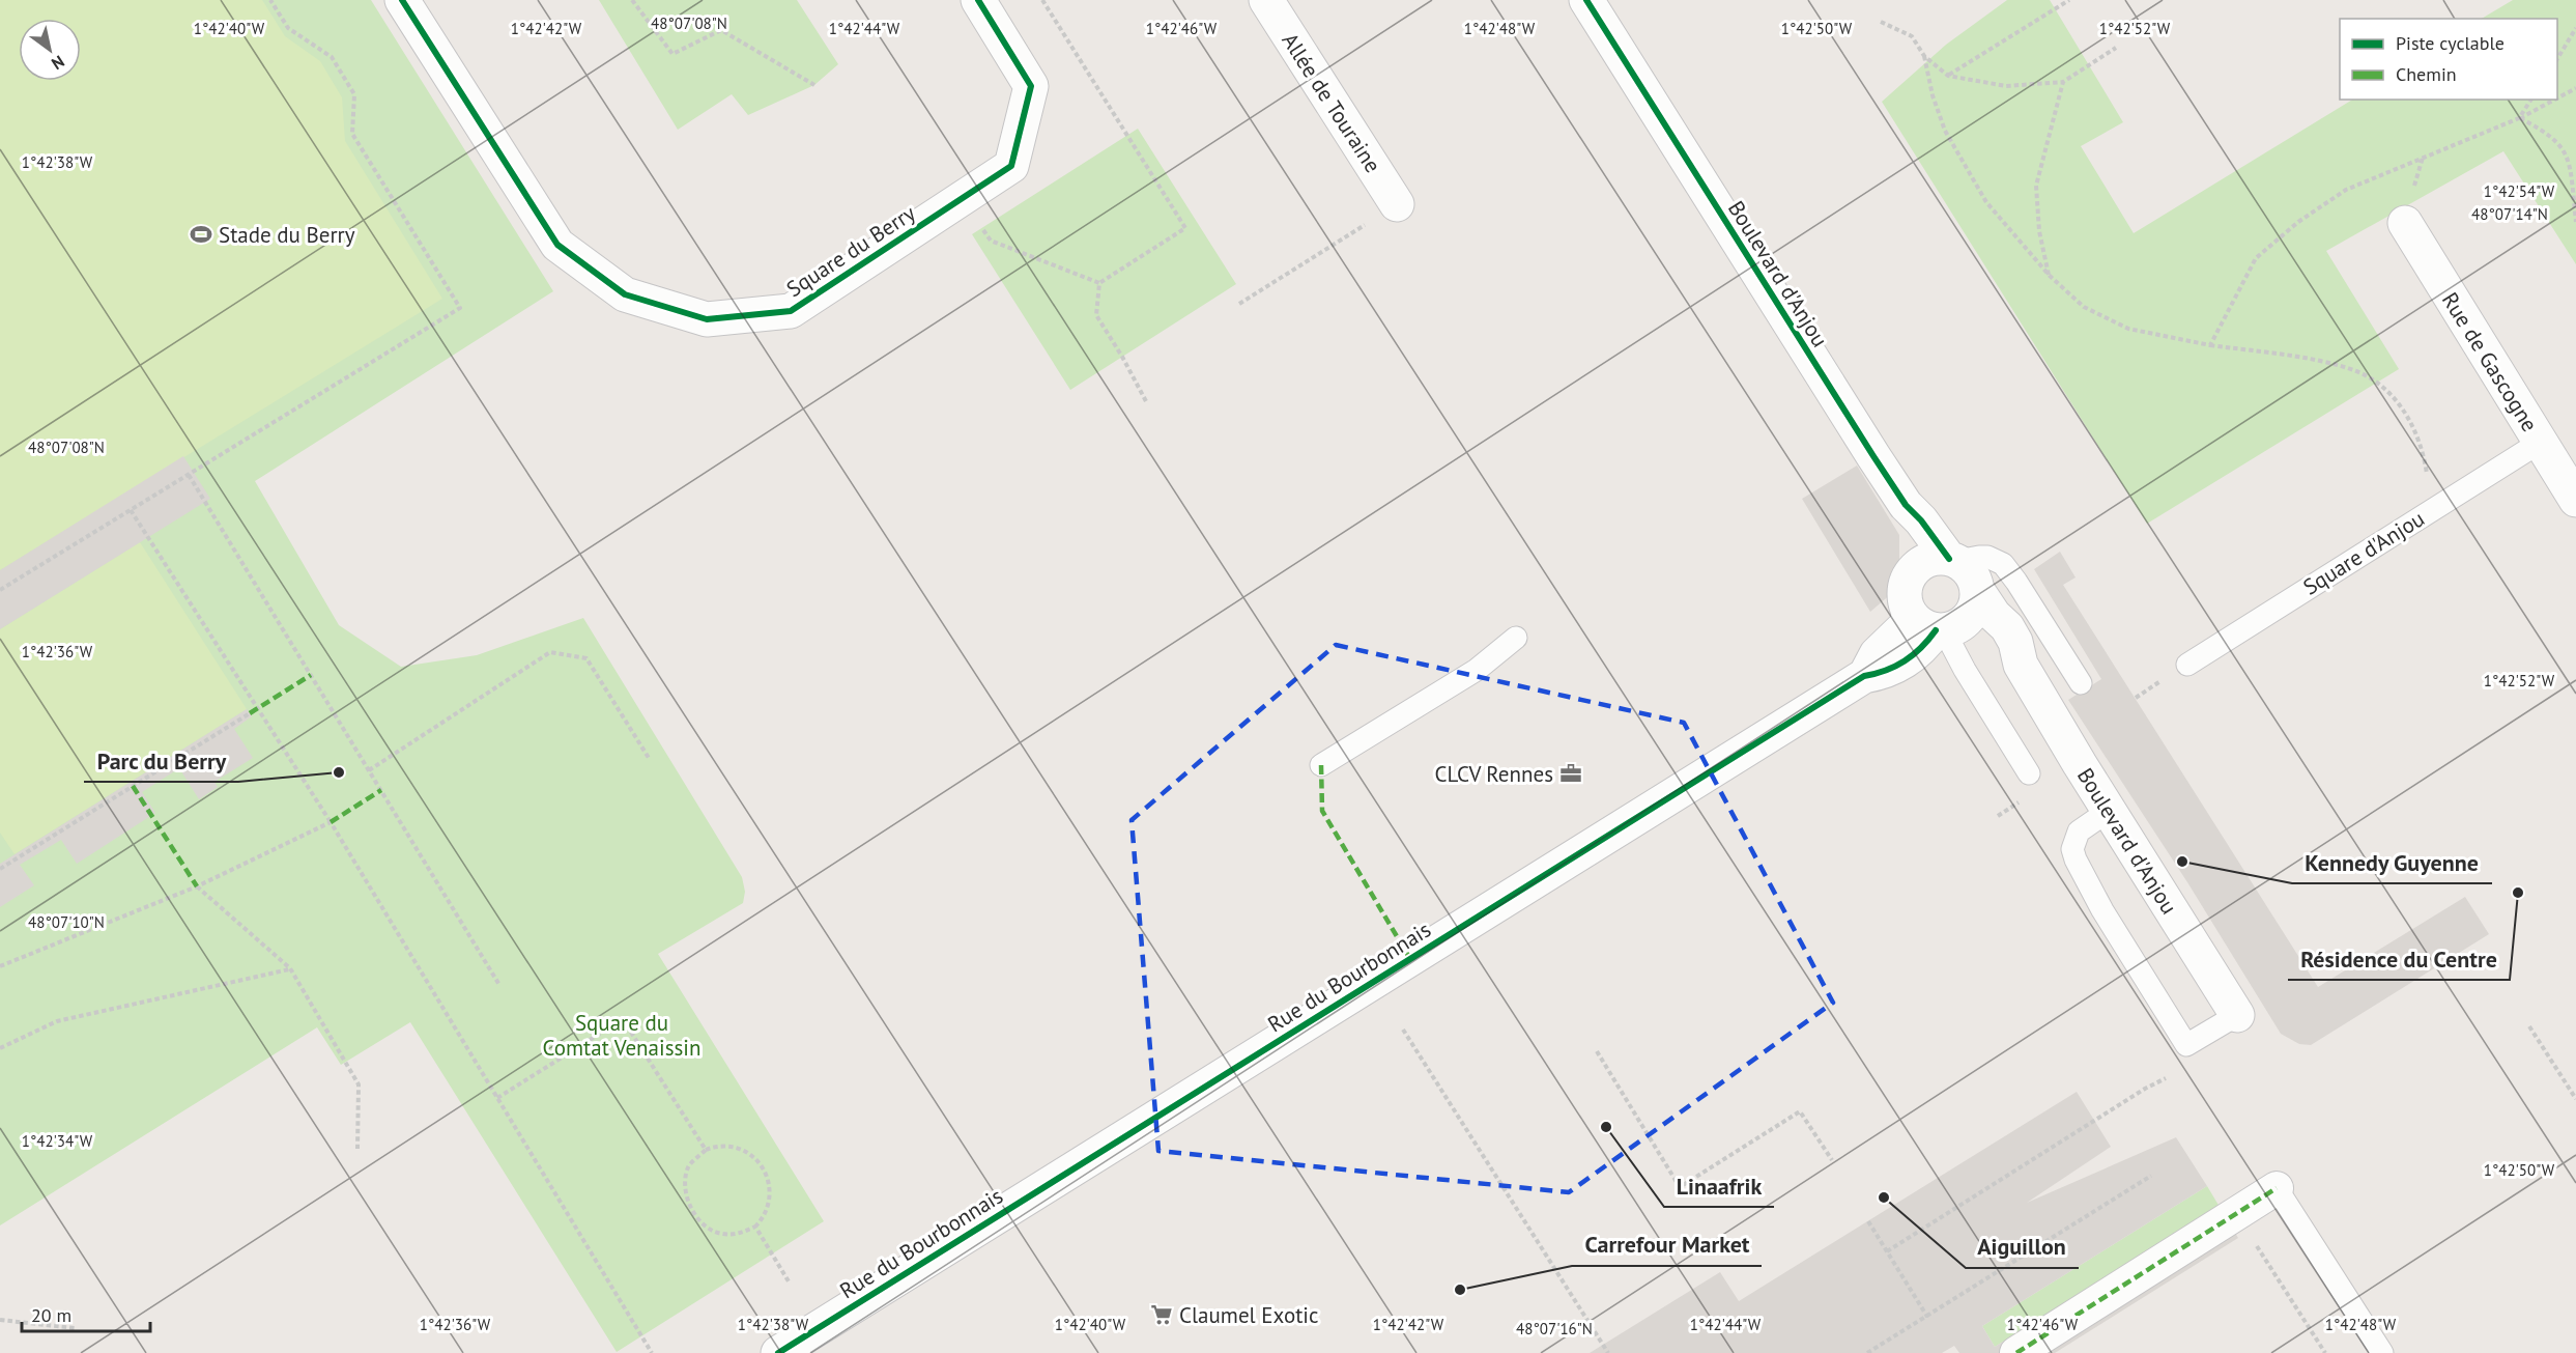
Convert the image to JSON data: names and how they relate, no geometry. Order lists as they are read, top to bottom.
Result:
{
  "streets": {
    "street": [
      "Allée de Touraine",
      "Square du Berry",
      "Boulevard d'Anjou",
      "Rue de Gascogne",
      "Rue du Bourbonnais"
    ],
    "lane": ["Square d'Anjou"]
  },
  "crossings": [
    ["Boulevard d'Anjou", "Rue du Bourbonnais"],
    ["Rue de Gascogne", "Square d'Anjou"]
  ],
  "parks": ["Square du Comtat Venaissin"],
  "places": {
    "sports": ["Stade du Berry"],
    "other": [
      "Parc du Berry",
      "Kennedy Guyenne",
      "Résidence du Centre",
      "Linaafrik",
      "Aiguillon",
      "Carrefour Market"
    ],
    "office": ["CLCV Rennes"],
    "supermarket": ["Claumel Exotic"]
  },
  "legend": ["Piste cyclable", "Chemin"],
  "scale_bar": "20 m",
  "north": "bottom right",
  "coordinates": [
    "48°07'08\"N",
    "1°42'40\"W",
    "1°42'42\"W",
    "1°42'44\"W",
    "1°42'46\"W",
    "1°42'48\"W",
    "1°42'50\"W",
    "1°42'52\"W",
    "1°42'38\"W",
    "1°42'54\"W",
    "48°07'14\"N",
    "1°42'36\"W",
    "48°07'10\"N",
    "1°42'34\"W",
    "48°07'16\"N"
  ]
}
